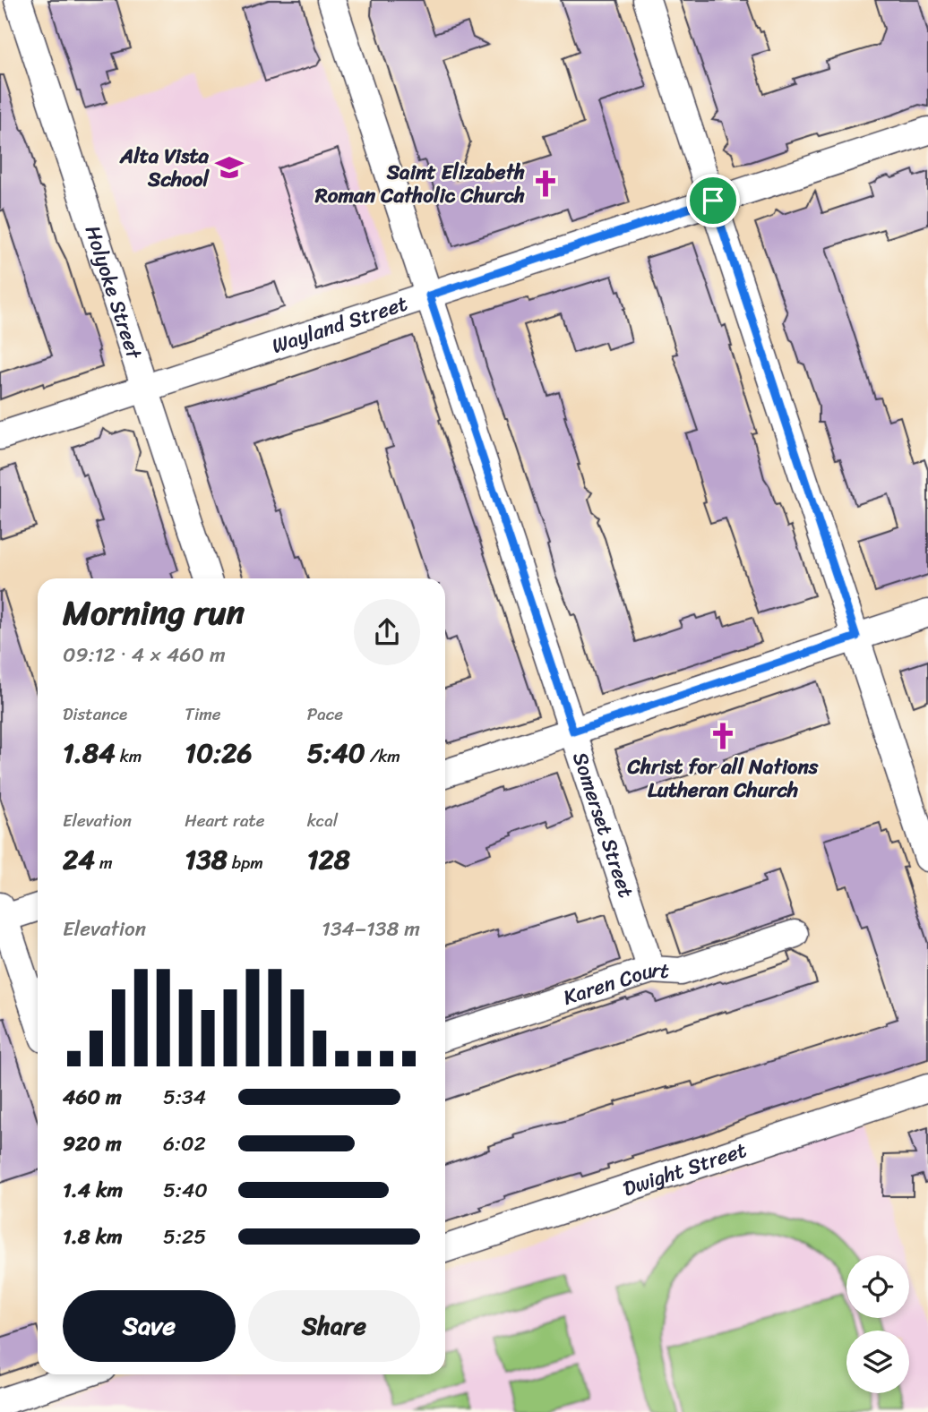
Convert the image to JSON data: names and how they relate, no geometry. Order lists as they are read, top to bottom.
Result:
{
  "streets": {
    "street": [
      "Holyoke Street",
      "Wayland Street",
      "Somerset Street",
      "Karen Court",
      "Dwight Street"
    ]
  },
  "crossings": [
    ["Holyoke Street", "Wayland Street"],
    ["Wayland Street", "Somerset Street"],
    ["Somerset Street", "Karen Court"]
  ],
  "places": {
    "school or university": ["Alta Vista School"],
    "church": ["Saint Elizabeth Roman Catholic Church", "Christ for all Nations Lutheran Church"]
  },
  "page": {
    "heading": ["Morning run", "09:12 · 4 × 460 m"],
    "stats": [
      ["Distance", "1.84 km"],
      ["Time", "10:26"],
      ["Pace", "5:40 /km"],
      ["Elevation", "24 m"],
      ["Heart rate", "138 bpm"],
      ["kcal", "128"]
    ],
    "chart": ["Elevation", "134–138 m"],
    "list": [
      {
        "name": "460 m",
        "note": "5:34"
      },
      {
        "name": "920 m",
        "note": "6:02"
      },
      {
        "name": "1.4 km",
        "note": "5:40"
      },
      {
        "name": "1.8 km",
        "note": "5:25"
      }
    ],
    "buttons": ["Save", "Share"]
  }
}
